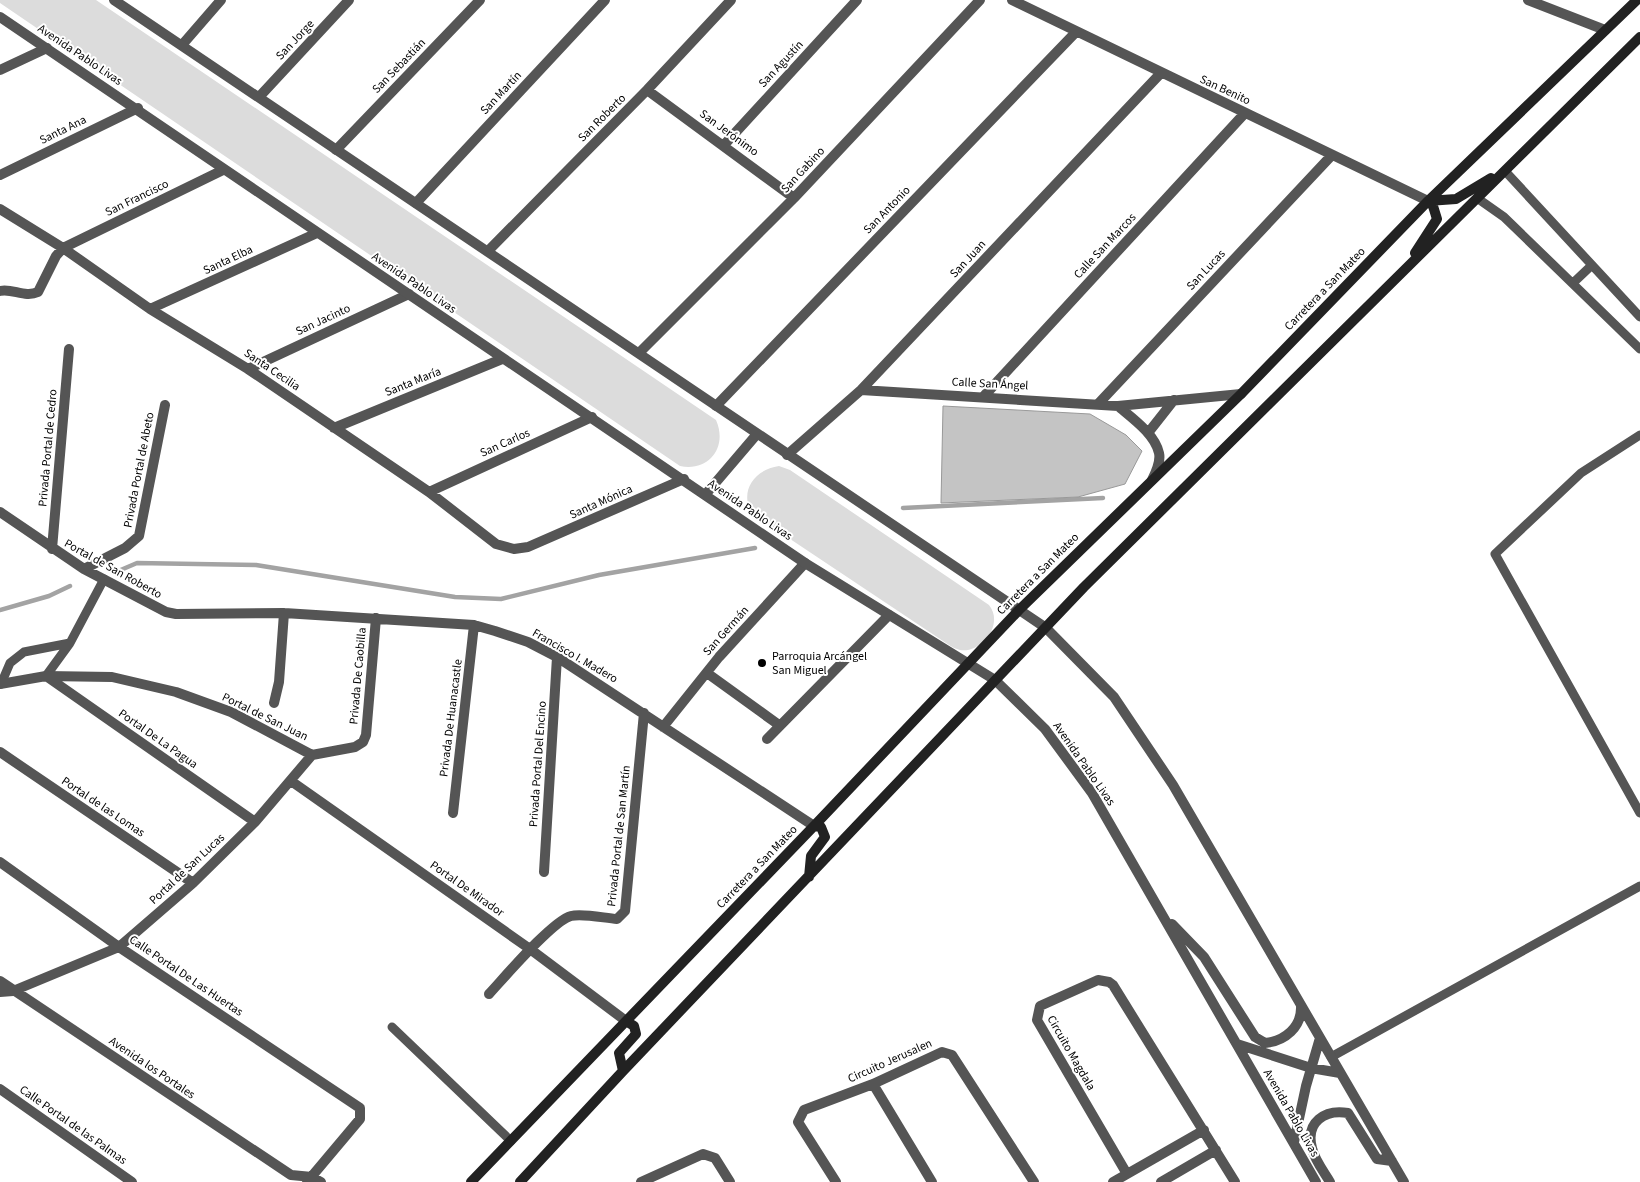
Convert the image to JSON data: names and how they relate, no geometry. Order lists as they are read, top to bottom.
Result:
{
  "streets": {
    "main road": ["Carretera a San Mateo"],
    "street": [
      "San Jorge",
      "Avenida Pablo Livas",
      "San Agustín",
      "San Sebastián",
      "San Benito",
      "San Martín",
      "San Roberto",
      "Santa Ana",
      "San Jerónimo",
      "San Gabino",
      "San Francisco",
      "San Antonio",
      "Calle San Marcos",
      "San Juan",
      "Santa Elba",
      "San Lucas",
      "San Jacinto",
      "Santa Cecilia",
      "Santa María",
      "Calle San Ángel",
      "San Carlos",
      "Privada Portal de Cedro",
      "Privada Portal de Abeto",
      "Santa Mónica",
      "Portal de San Roberto",
      "San Germán",
      "Francisco I. Madero",
      "Privada De Caobilla",
      "Portal de San Juan",
      "Privada De Huanacastle",
      "Portal De La Pagua",
      "Privada Portal Del Encino",
      "Portal de las Lomas",
      "Privada Portal de San Martín",
      "Portal de San Lucas",
      "Portal De Mirador",
      "Calle Portal De Las Huertas",
      "Circuito Magdala",
      "Circuito Jerusalen",
      "Avenida los Portales",
      "Calle Portal de las Palmas"
    ]
  },
  "crossings": [
    ["Avenida Pablo Livas", "Santa Ana"],
    ["Avenida Pablo Livas", "San Francisco"],
    ["Avenida Pablo Livas", "Santa Elba"],
    ["Avenida Pablo Livas", "Carretera a San Mateo"],
    ["Avenida Pablo Livas", "San Jacinto"],
    ["Avenida Pablo Livas", "Santa María"],
    ["Avenida Pablo Livas", "San Carlos"],
    ["Avenida Pablo Livas", "Santa Mónica"],
    ["Avenida Pablo Livas", "San Germán"],
    ["San Agustín", "San Jerónimo"],
    ["San Benito", "San Antonio"],
    ["San Benito", "Calle San Marcos"],
    ["San Benito", "San Juan"],
    ["San Benito", "San Lucas"],
    ["San Benito", "Carretera a San Mateo"],
    ["San Roberto", "San Jerónimo"],
    ["San Jerónimo", "San Gabino"],
    ["San Francisco", "Santa Cecilia"],
    ["Calle San Marcos", "Calle San Ángel"],
    ["San Juan", "Calle San Ángel"],
    ["Santa Elba", "Santa Cecilia"],
    ["San Lucas", "Calle San Ángel"],
    ["Carretera a San Mateo", "Calle San Ángel"],
    ["Carretera a San Mateo", "Francisco I. Madero"],
    ["Carretera a San Mateo", "Portal De Mirador"],
    ["San Jacinto", "Santa Cecilia"],
    ["Santa Cecilia", "Santa María"],
    ["Santa Cecilia", "San Carlos"],
    ["Santa Cecilia", "Santa Mónica"],
    ["Privada Portal de Cedro", "Portal de San Roberto"],
    ["Privada Portal de Abeto", "Portal de San Roberto"],
    ["Portal de San Roberto", "Francisco I. Madero"],
    ["Francisco I. Madero", "Privada De Caobilla"],
    ["Francisco I. Madero", "Privada De Huanacastle"],
    ["Francisco I. Madero", "Privada Portal Del Encino"],
    ["Francisco I. Madero", "Privada Portal de San Martín"],
    ["Privada De Caobilla", "Portal de San Juan"],
    ["Privada De Caobilla", "Portal de San Lucas"],
    ["Portal de San Juan", "Portal De La Pagua"],
    ["Portal de San Juan", "Portal de San Lucas"],
    ["Portal De La Pagua", "Portal de San Lucas"],
    ["Portal de las Lomas", "Portal de San Lucas"],
    ["Privada Portal de San Martín", "Portal De Mirador"],
    ["Portal de San Lucas", "Portal De Mirador"],
    ["Portal de San Lucas", "Calle Portal De Las Huertas"],
    ["Portal de San Lucas", "Avenida los Portales"]
  ],
  "places": ["Parroquia Arcángel San Miguel"]
}
